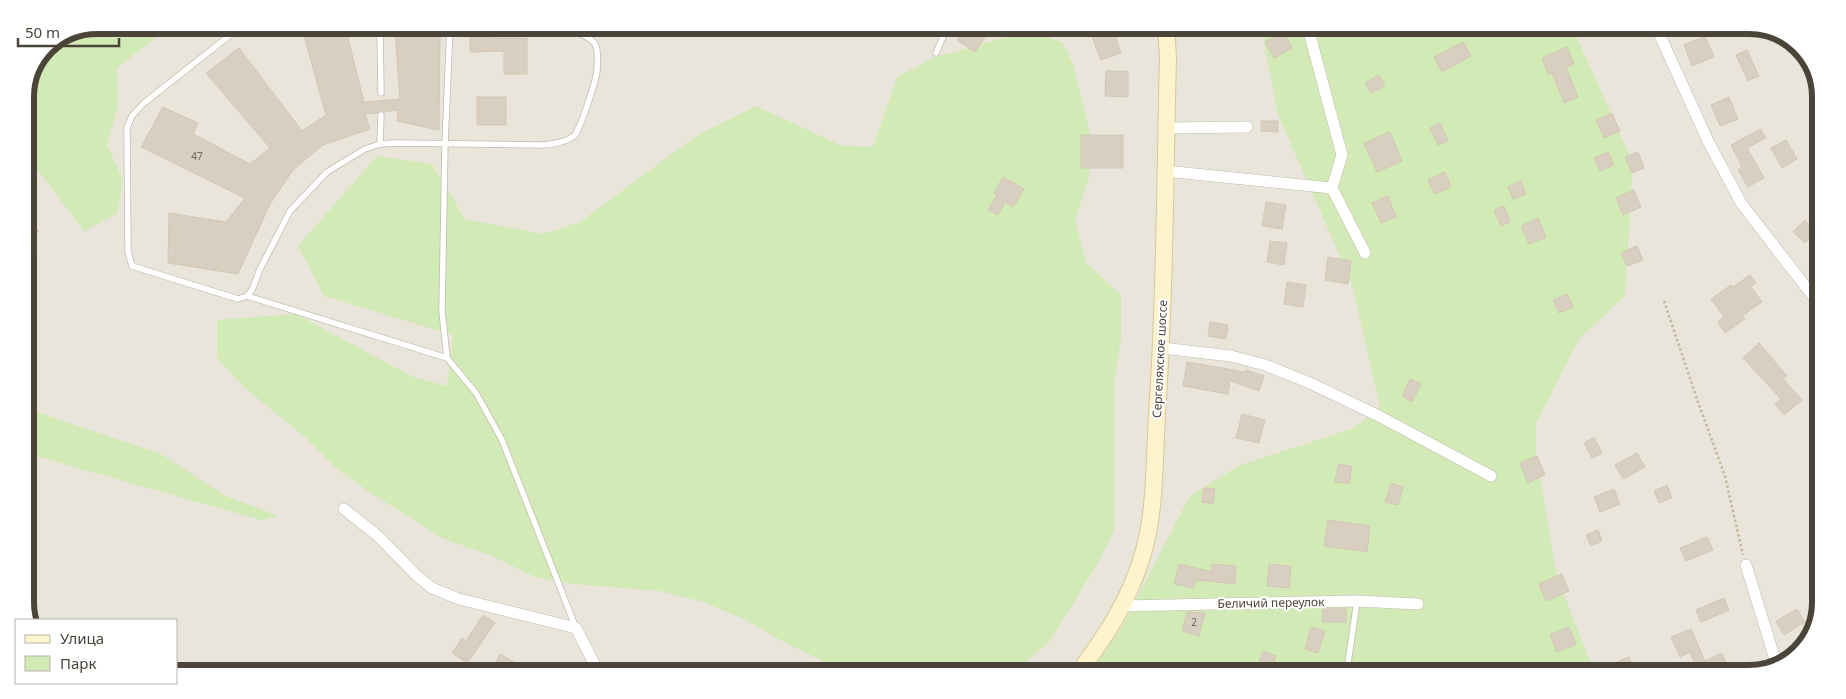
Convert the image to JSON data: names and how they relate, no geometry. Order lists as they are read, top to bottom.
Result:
{
  "streets": {
    "main road": ["Сергеляхское шоссе"],
    "street": ["Беличий переулок"]
  },
  "crossings": [
    ["Сергеляхское шоссе", "Беличий переулок"]
  ],
  "house_numbers": ["47", "2"],
  "legend": ["Улица", "Парк"],
  "scale_bar": "50 m"
}
